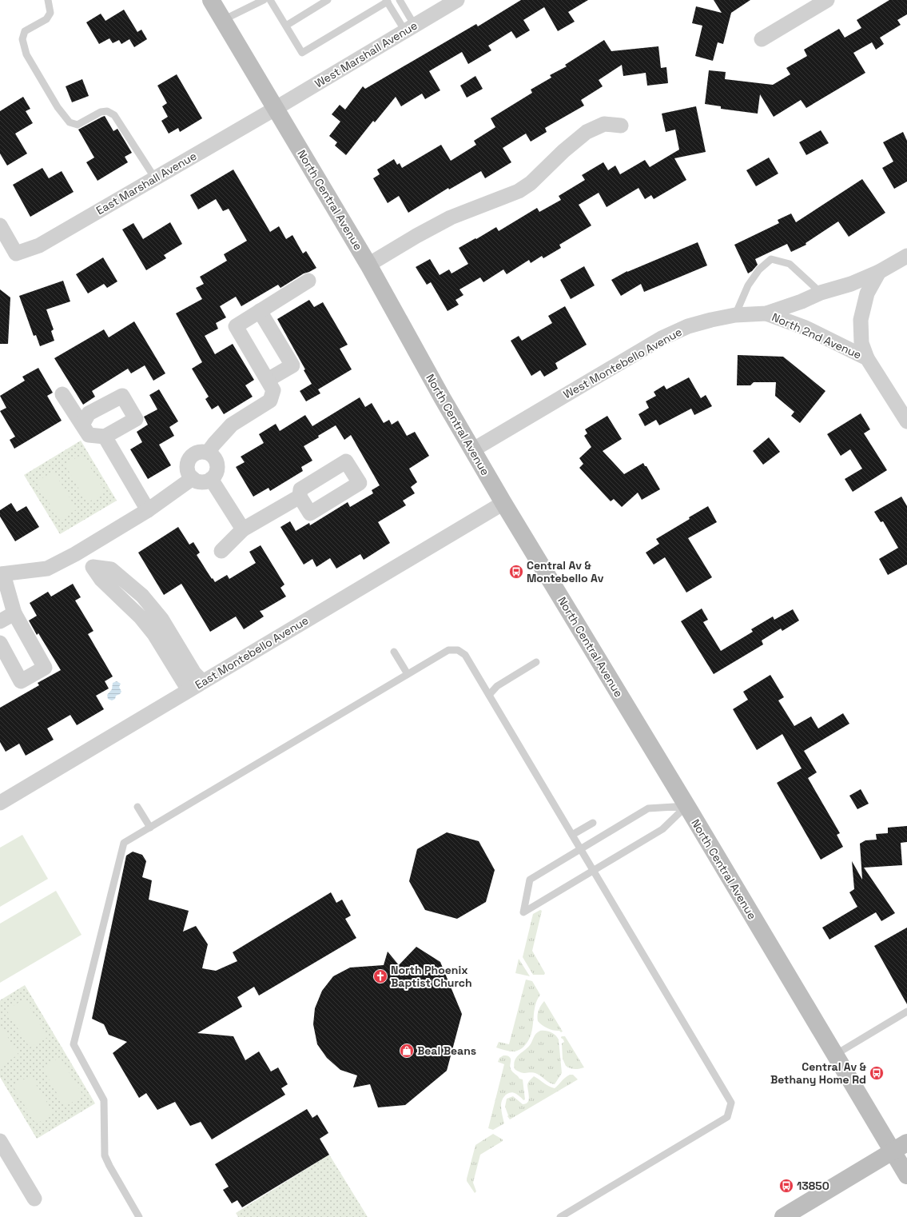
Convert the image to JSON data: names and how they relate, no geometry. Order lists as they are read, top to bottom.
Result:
{
  "streets": {
    "main road": ["North Central Avenue"],
    "street": [
      "West Marshall Avenue",
      "East Marshall Avenue",
      "North 2nd Avenue",
      "West Montebello Avenue",
      "East Montebello Avenue"
    ]
  },
  "crossings": [
    ["West Marshall Avenue", "East Marshall Avenue"],
    ["West Marshall Avenue", "North Central Avenue"],
    ["East Marshall Avenue", "North Central Avenue"],
    ["North Central Avenue", "West Montebello Avenue"],
    ["North Central Avenue", "East Montebello Avenue"],
    ["North 2nd Avenue", "West Montebello Avenue"]
  ],
  "places": {
    "bus stop": ["Central Av & Montebello Av", "Central Av & Bethany Home Rd", "13850"],
    "church": ["North Phoenix Baptist Church"],
    "shop": ["Beal Beans"]
  }
}
